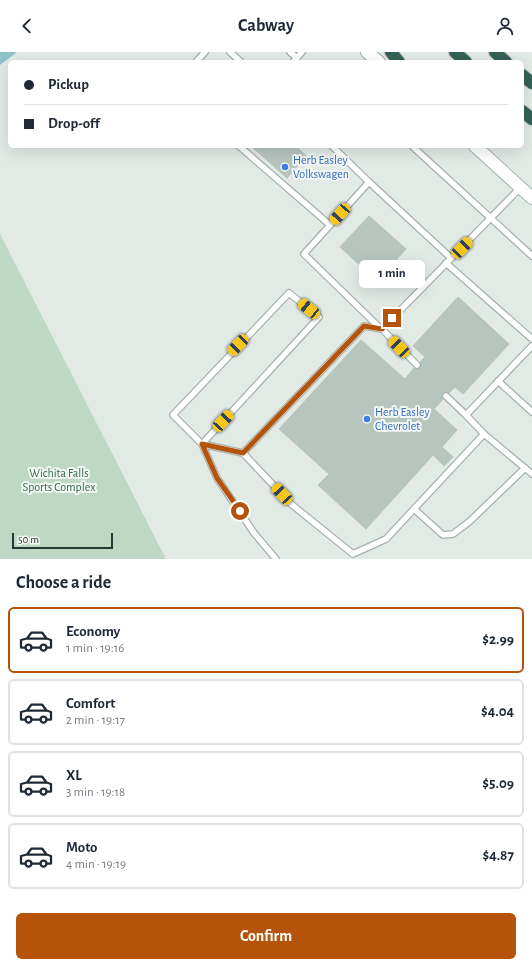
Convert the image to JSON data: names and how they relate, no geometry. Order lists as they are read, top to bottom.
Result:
{
  "parks": ["Wichita Falls Sports Complex"],
  "places": ["Herb Easley Volkswagen", "Herb Easley Chevrolet"],
  "scale_bar": "50 m",
  "page": {
    "header": "Cabway",
    "banner": ["Pickup", "Drop-off"],
    "bubble": "1 min",
    "scale": "50 m",
    "heading": "Choose a ride",
    "list": [
      {
        "name": "Economy",
        "note": "1 min · 19:16",
        "value": "$2.99"
      },
      {
        "name": "Comfort",
        "note": "2 min · 19:17",
        "value": "$4.04"
      },
      {
        "name": "XL",
        "note": "3 min · 19:18",
        "value": "$5.09"
      },
      {
        "name": "Moto",
        "note": "4 min · 19:19",
        "value": "$4.87"
      }
    ],
    "buttons": "Confirm"
  }
}
